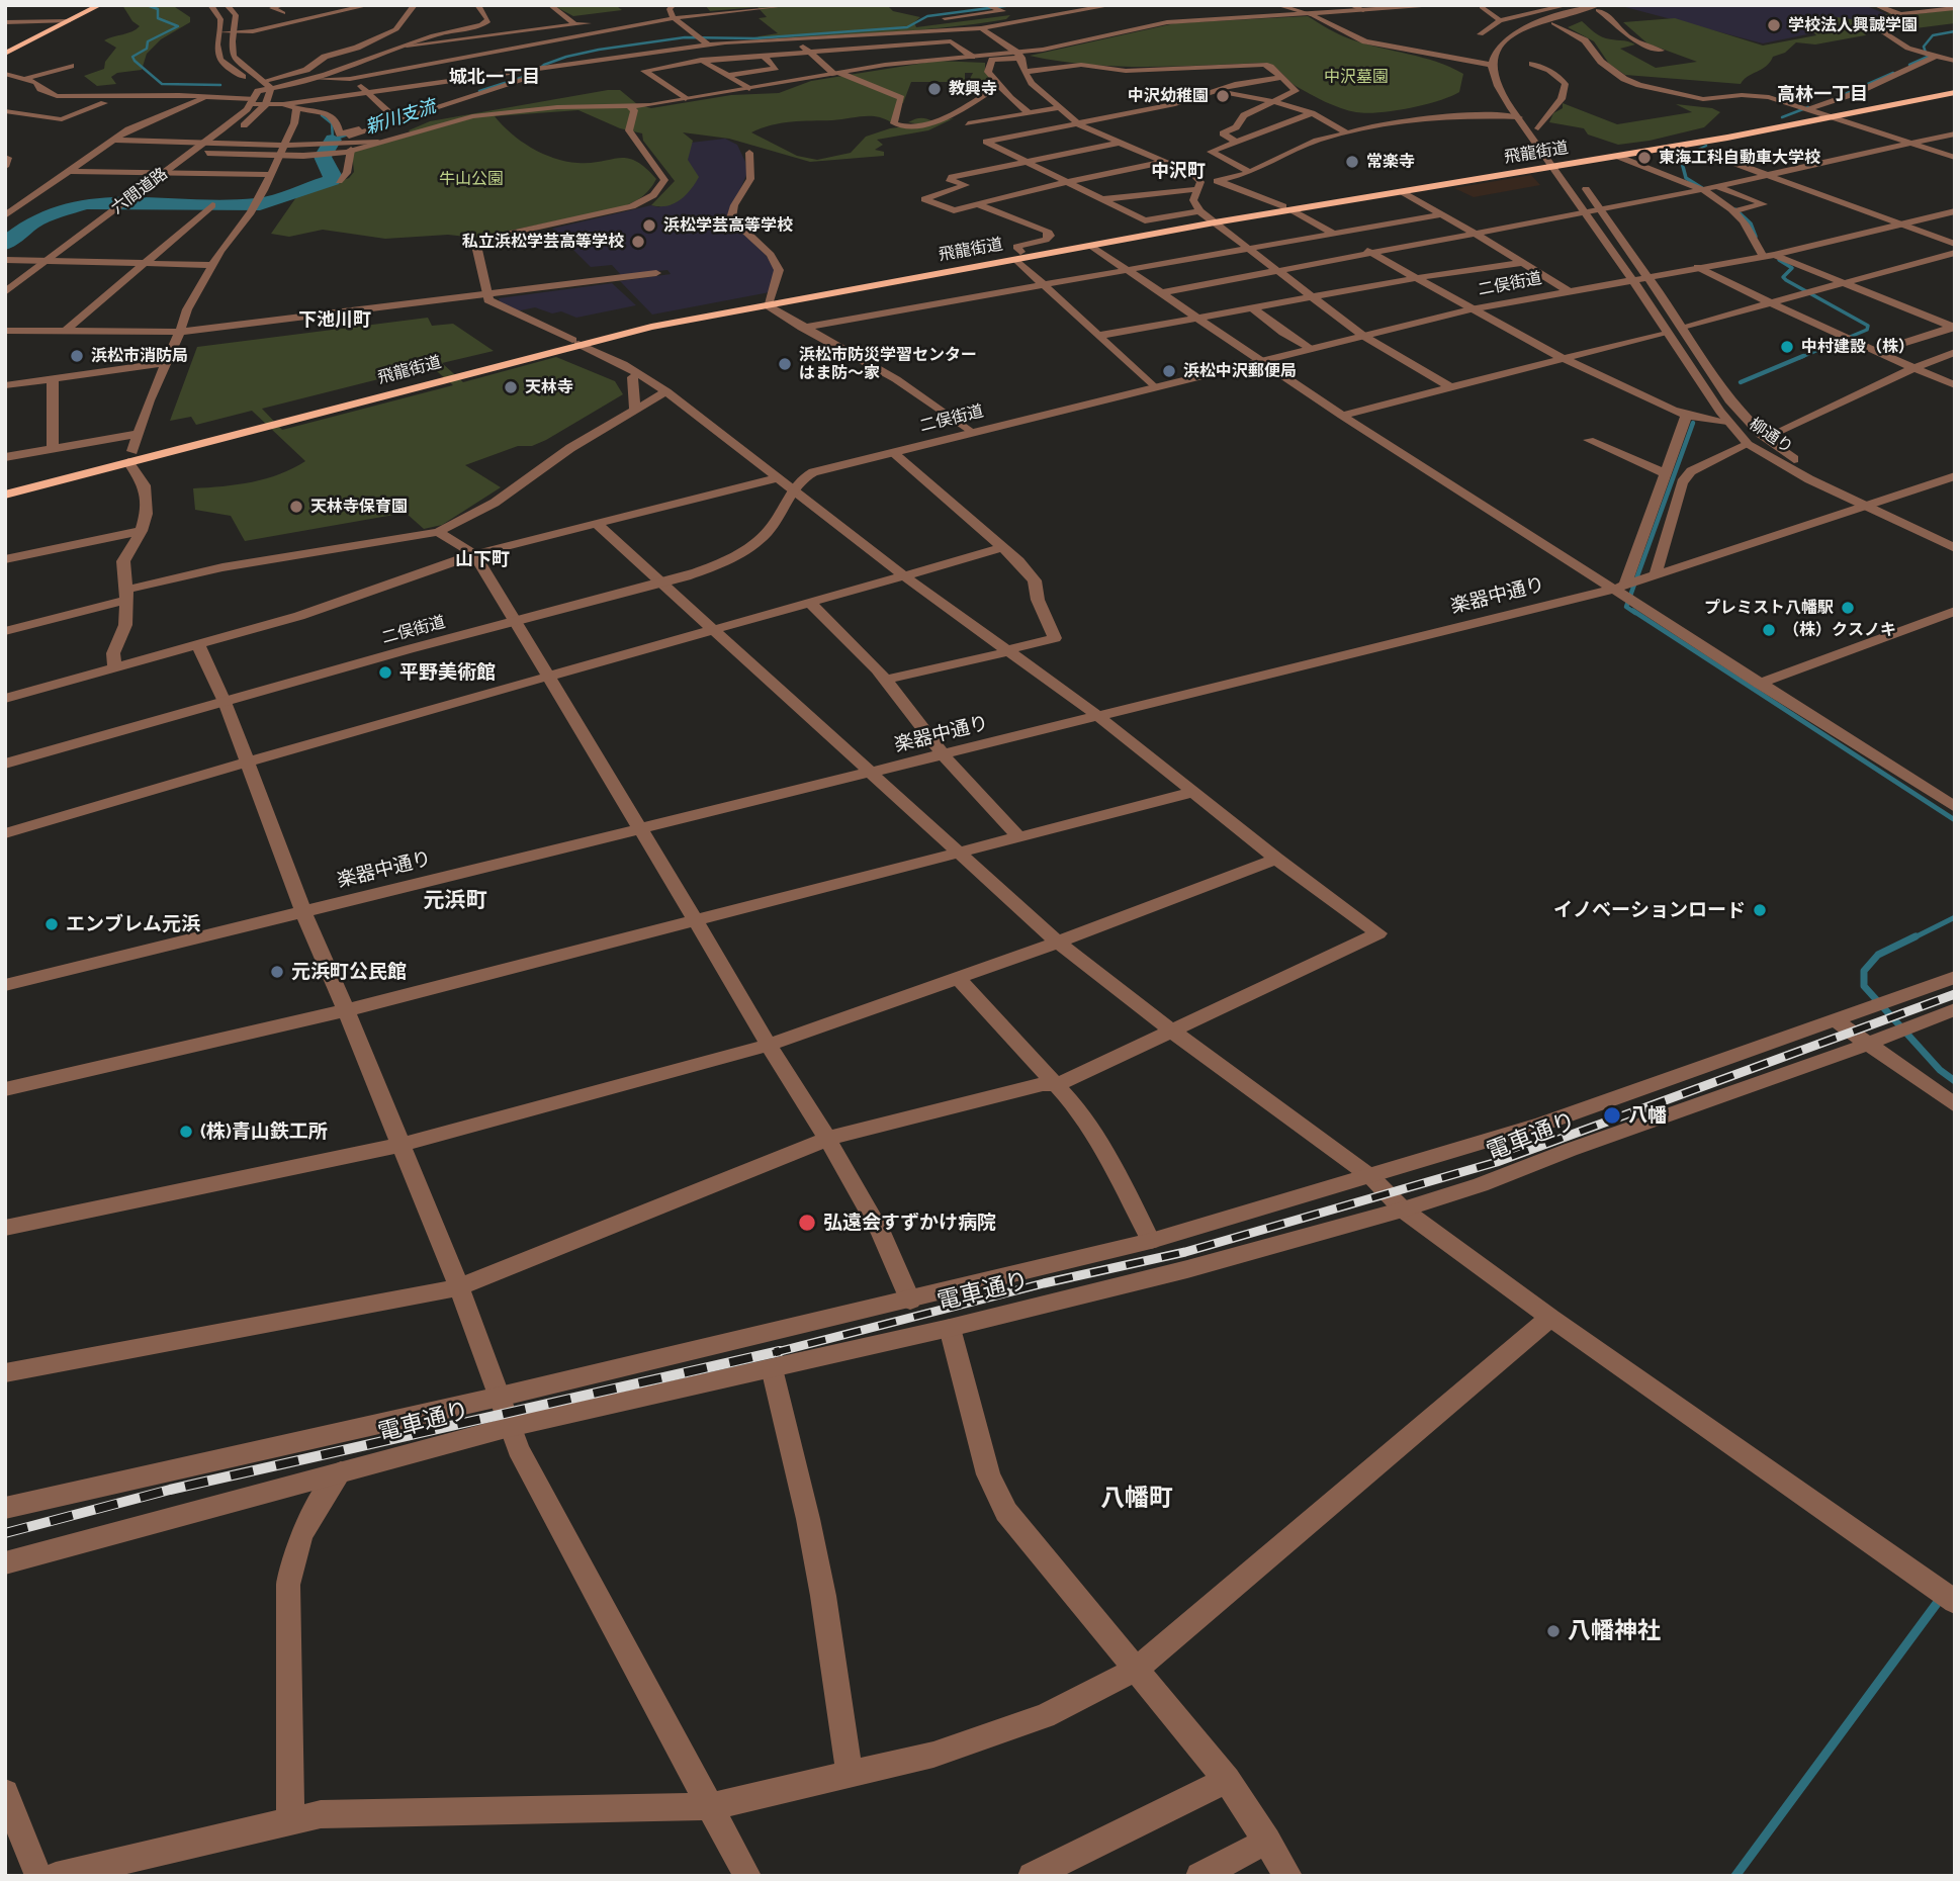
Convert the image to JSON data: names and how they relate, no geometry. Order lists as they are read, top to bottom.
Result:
{
  "streets": {
    "highway": ["飛龍街道"],
    "street": [
      "六間道路",
      "二俣街道",
      "柳通り",
      "楽器中通り",
      "電車通り"
    ]
  },
  "crossings": [
    ["飛龍街道", "柳通り"],
    ["二俣街道", "柳通り"],
    ["柳通り", "楽器中通り"]
  ],
  "districts": [
    "城北一丁目",
    "高林一丁目",
    "中沢町",
    "下池川町",
    "山下町",
    "元浜町",
    "八幡町"
  ],
  "water": ["新川支流"],
  "parks": ["中沢墓園", "牛山公園"],
  "places": [
    "学校法人興誠学園",
    "教興寺",
    "中沢幼稚園",
    "東海工科自動車大学校",
    "常楽寺",
    "浜松学芸高等学校",
    "私立浜松学芸高等学校",
    "中村建設（株）",
    "浜松市消防局",
    "浜松市防災学習センター はま防～家",
    "浜松中沢郵便局",
    "天林寺",
    "天林寺保育園",
    "プレミスト八幡駅",
    "（株）クスノキ",
    "平野美術館",
    "イノベーションロード",
    "エンブレム元浜",
    "元浜町公民館",
    "八幡",
    "(株)青山鉄工所",
    "弘遠会すずかけ病院",
    "八幡神社"
  ]
}
